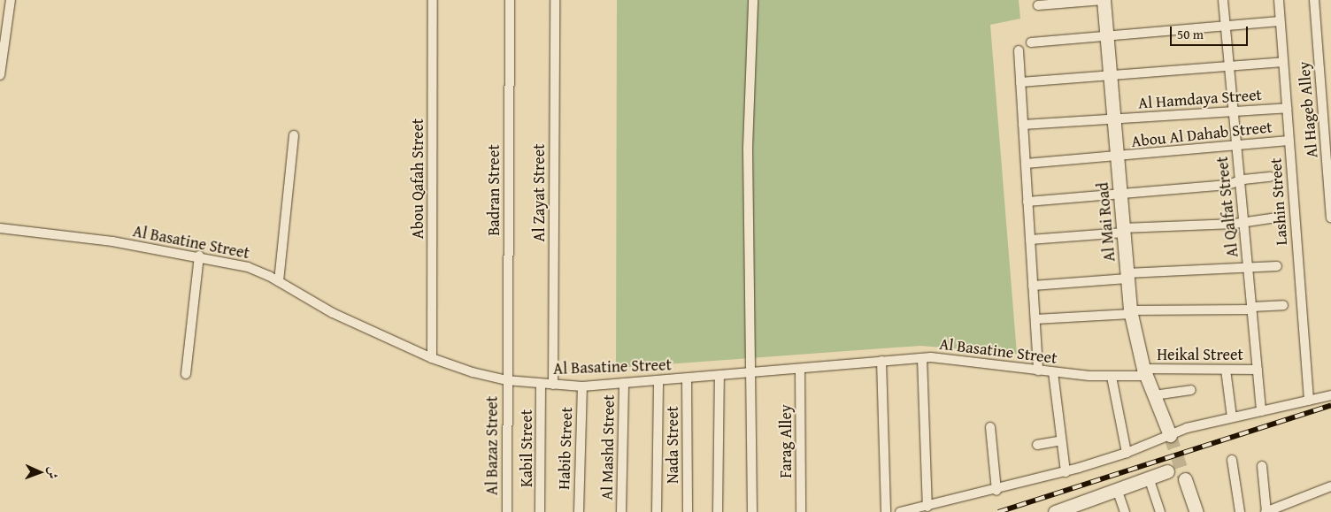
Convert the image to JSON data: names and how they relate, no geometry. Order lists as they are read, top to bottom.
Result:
{
  "streets": {
    "street": [
      "Al Hamdaya Street",
      "Al Hageb Alley",
      "Abou Al Dahab Street",
      "Abou Qafah Street",
      "Badran Street",
      "Al Zayat Street",
      "Lashin Street",
      "Al Qalfat Street",
      "Al Mai Road",
      "Al Basatine Street",
      "Heikal Street",
      "Farag Alley",
      "Nada Street",
      "Al Bazaz Street",
      "Al Mashd Street",
      "Kabil Street",
      "Habib Street"
    ]
  },
  "crossings": [
    ["Al Hamdaya Street", "Lashin Street"],
    ["Al Hamdaya Street", "Al Qalfat Street"],
    ["Al Hamdaya Street", "Al Mai Road"],
    ["Abou Al Dahab Street", "Lashin Street"],
    ["Abou Al Dahab Street", "Al Qalfat Street"],
    ["Abou Al Dahab Street", "Al Mai Road"],
    ["Abou Qafah Street", "Al Basatine Street"],
    ["Badran Street", "Al Basatine Street"],
    ["Badran Street", "Al Bazaz Street"],
    ["Al Zayat Street", "Al Basatine Street"],
    ["Al Qalfat Street", "Heikal Street"],
    ["Al Mai Road", "Al Basatine Street"],
    ["Al Mai Road", "Heikal Street"],
    ["Al Basatine Street", "Heikal Street"],
    ["Al Basatine Street", "Farag Alley"],
    ["Al Basatine Street", "Nada Street"],
    ["Al Basatine Street", "Al Bazaz Street"],
    ["Al Basatine Street", "Al Mashd Street"],
    ["Al Basatine Street", "Kabil Street"],
    ["Al Basatine Street", "Habib Street"]
  ],
  "scale_bar": "50 m",
  "north": "right"
}
